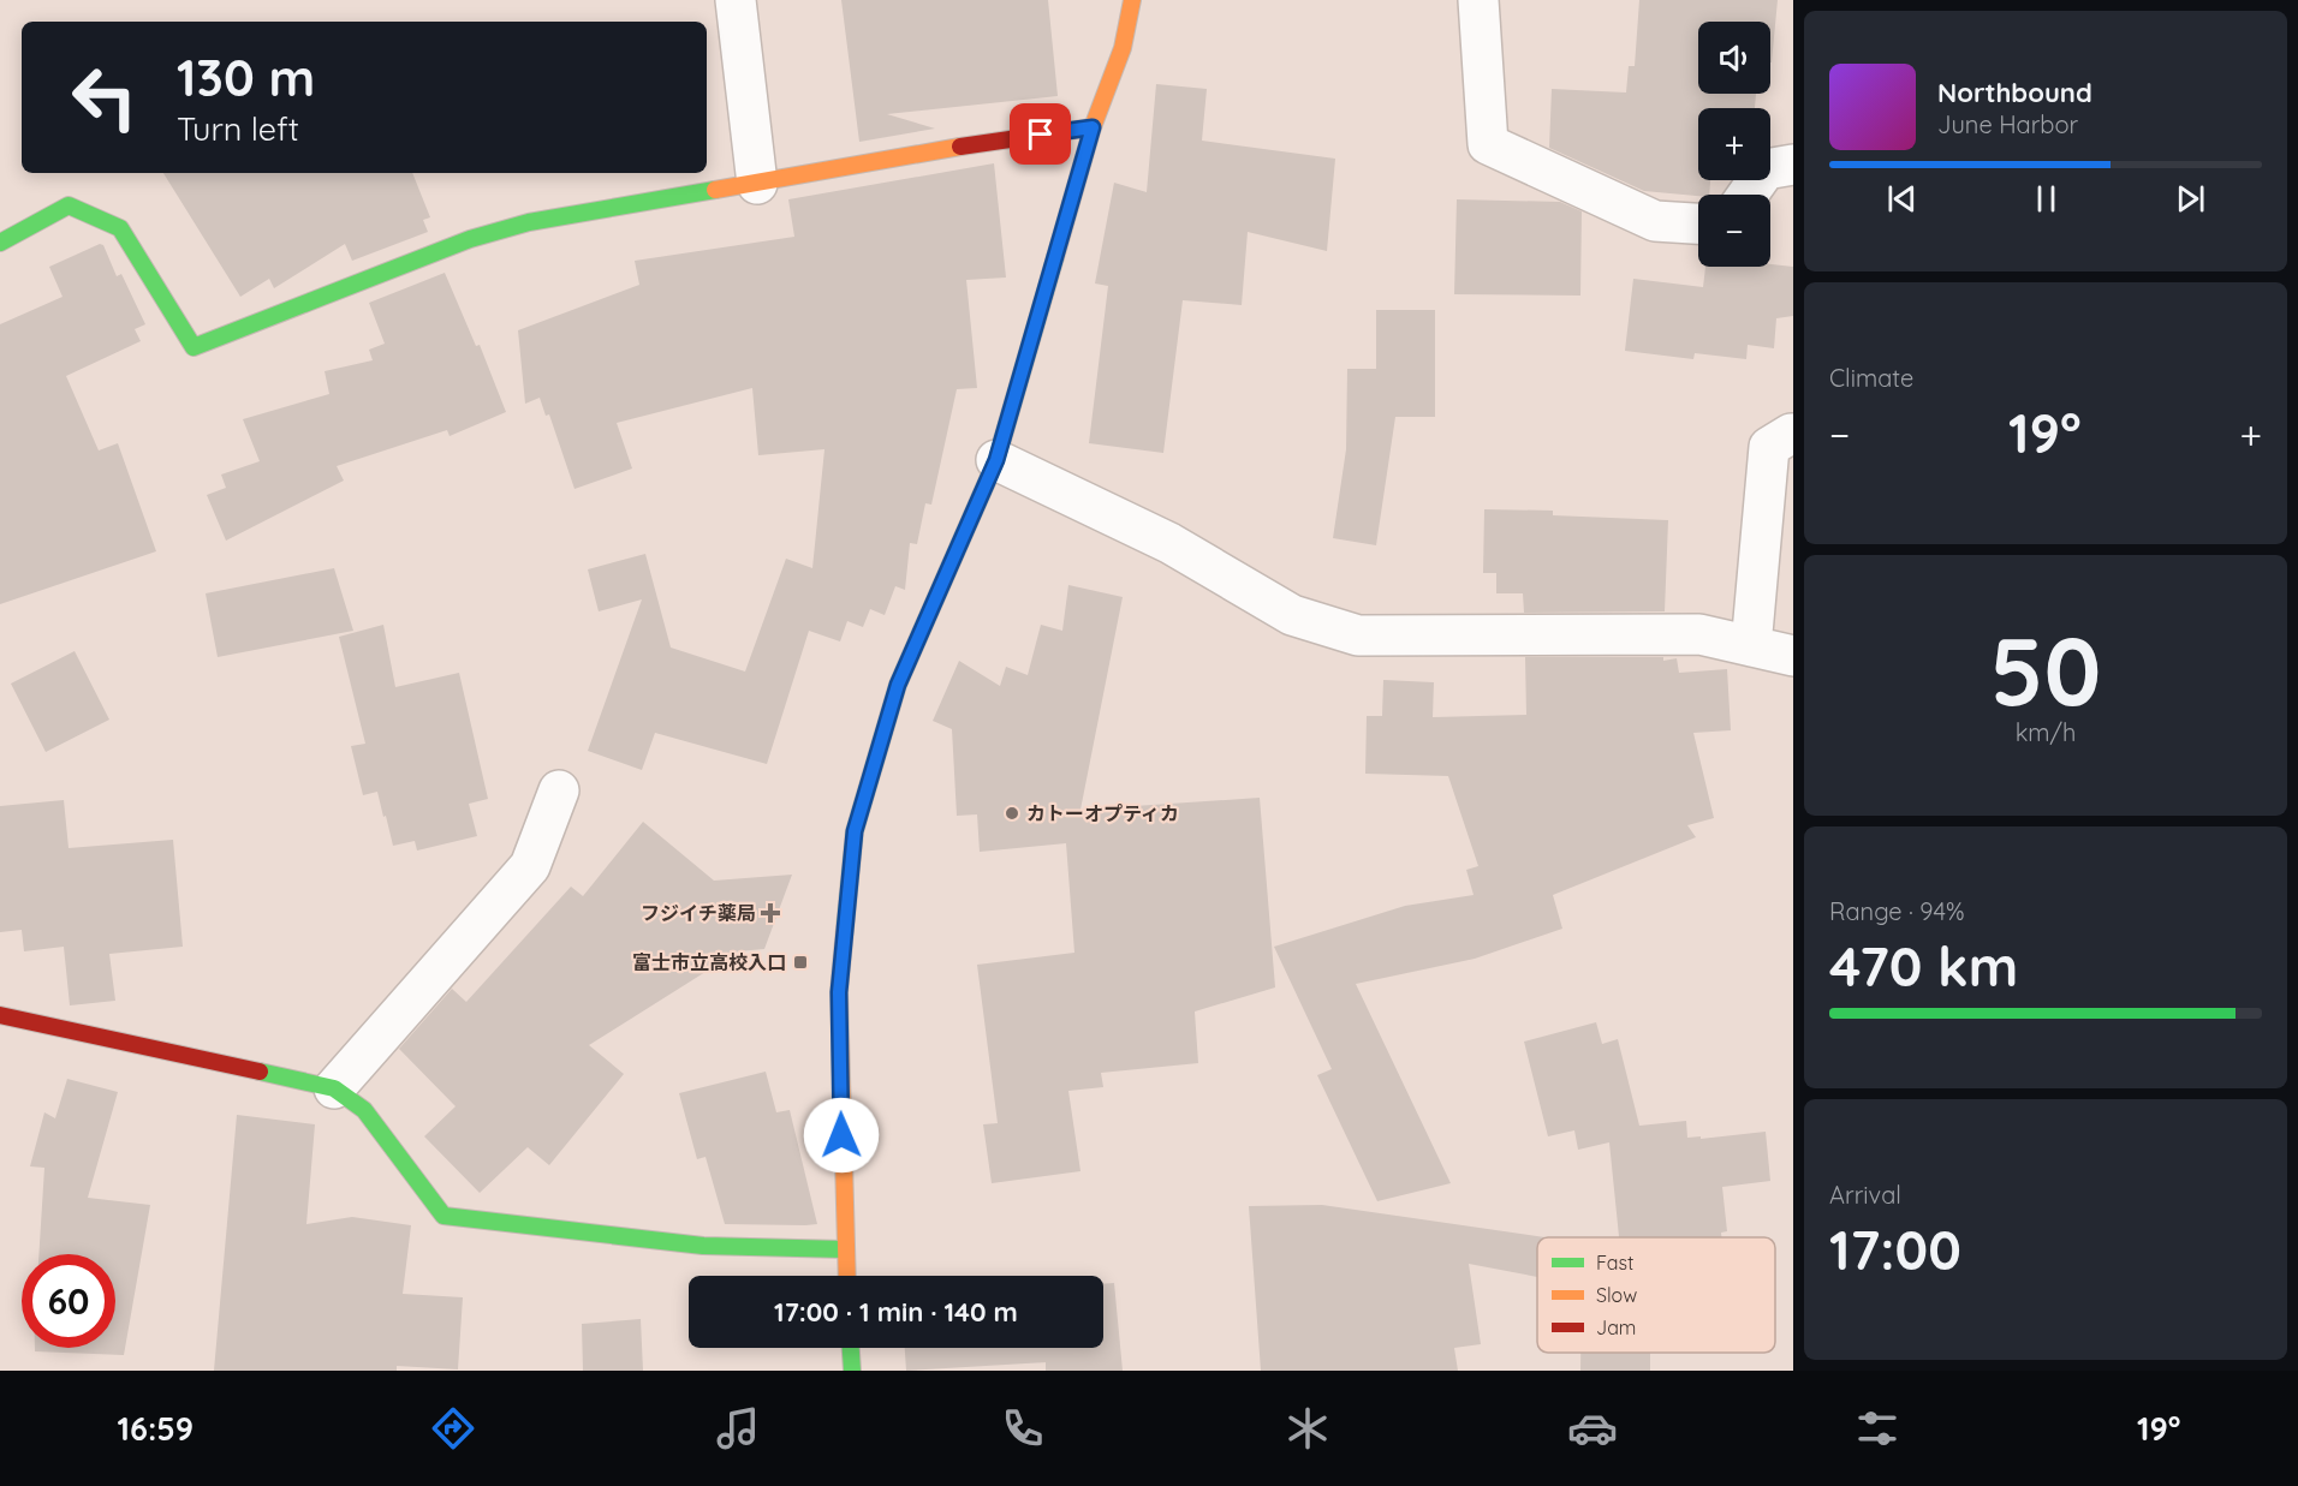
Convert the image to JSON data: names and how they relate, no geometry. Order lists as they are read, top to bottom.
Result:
{
  "places": {
    "other": ["カトーオプティカ"],
    "health": ["フジイチ薬局"],
    "transit": ["富士市立高校入口"]
  },
  "legend": ["Fast", "Slow", "Jam"],
  "page": {
    "map_buttons": ["+", "−"],
    "turn": ["130 m", "Turn left"],
    "song": ["Northbound", "June Harbor"],
    "tile": [
      "Climate",
      ["50", "km/h"],
      ["Range · 94%", "470 km"],
      ["Arrival", "17:00"]
    ],
    "heat": ["−", "19°", "+"],
    "limit": "60",
    "trip": "17:00 · 1 min · 140 m",
    "tabs": ["16:59", "19°"]
  }
}
